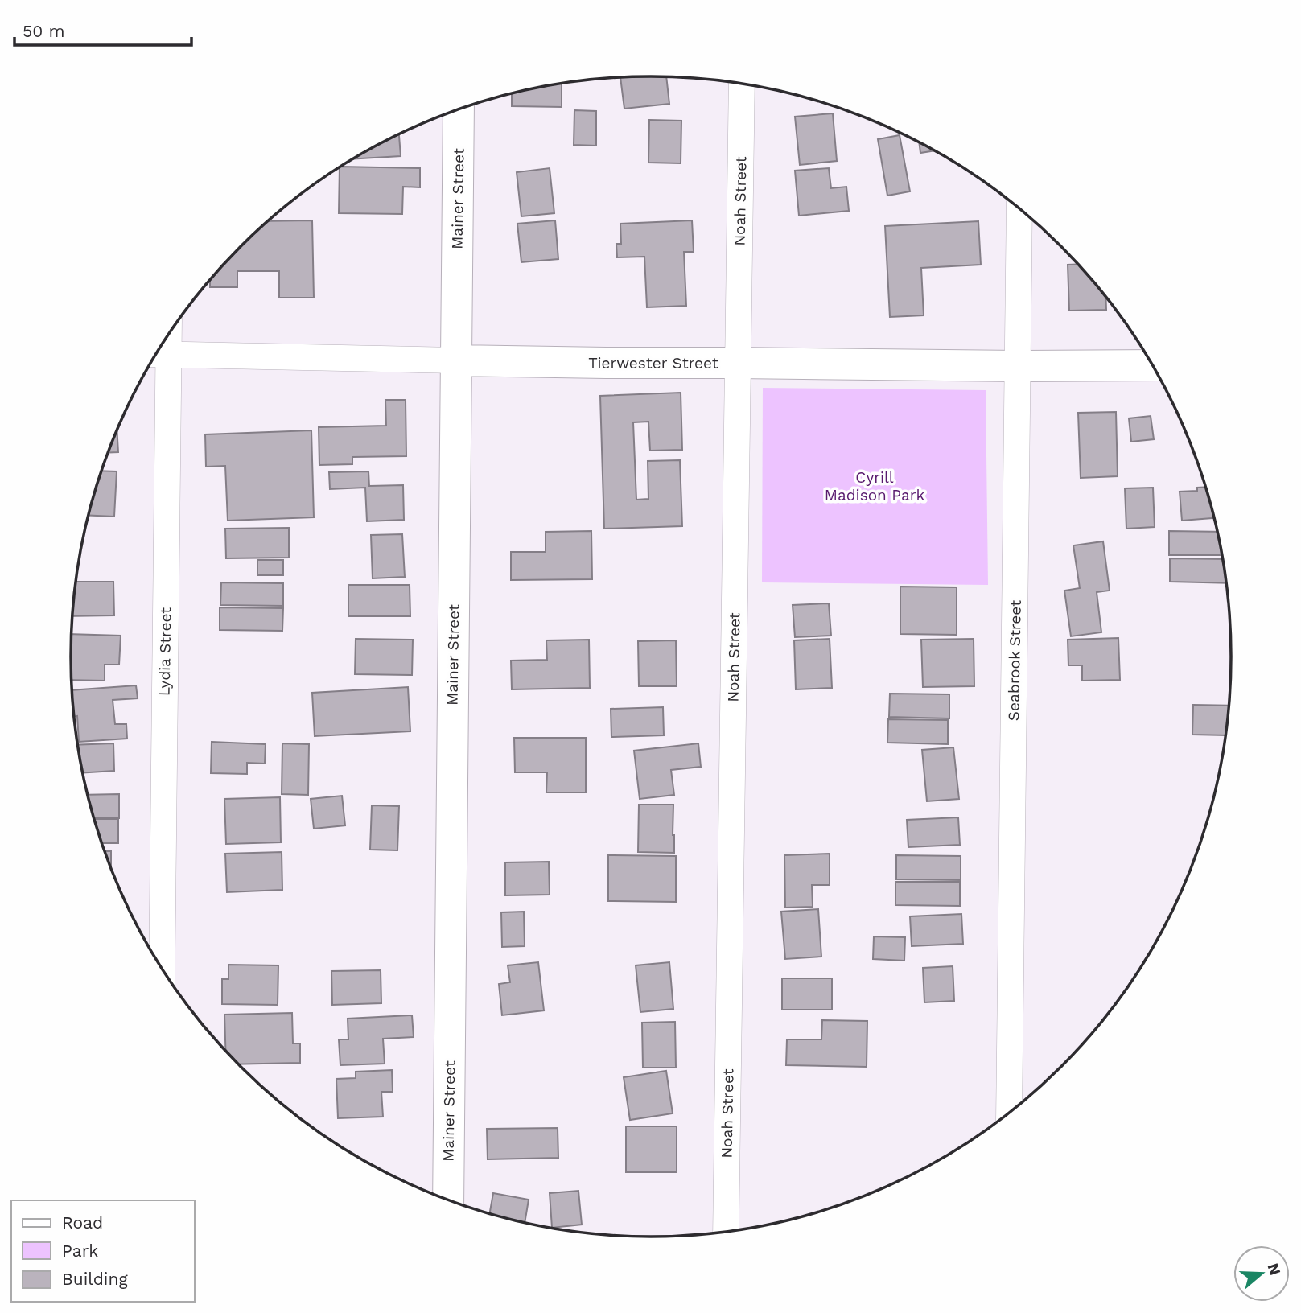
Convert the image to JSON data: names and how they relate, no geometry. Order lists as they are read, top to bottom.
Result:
{
  "streets": {
    "street": [
      "Mainer Street",
      "Noah Street",
      "Tierwester Street",
      "Lydia Street",
      "Seabrook Street"
    ]
  },
  "crossings": [
    ["Mainer Street", "Tierwester Street"],
    ["Noah Street", "Tierwester Street"],
    ["Tierwester Street", "Lydia Street"],
    ["Tierwester Street", "Seabrook Street"]
  ],
  "parks": ["Cyrill Madison Park"],
  "legend": ["Road", "Park", "Building"],
  "scale_bar": "50 m",
  "north": "right"
}
